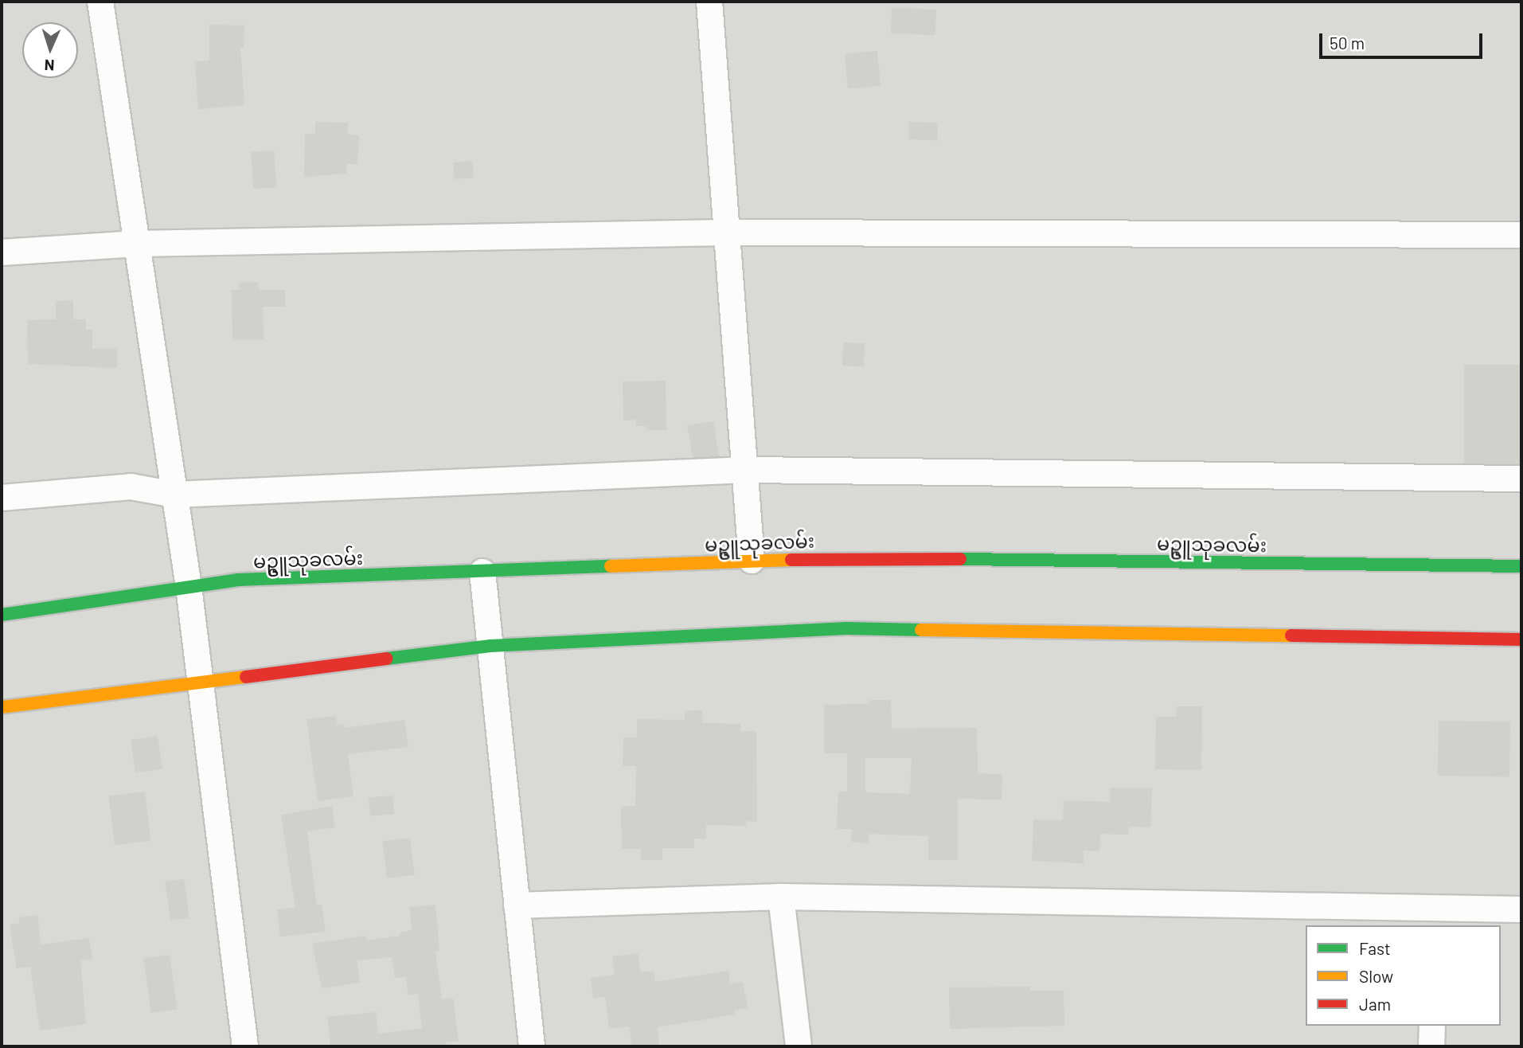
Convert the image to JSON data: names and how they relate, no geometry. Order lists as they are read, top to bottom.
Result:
{
  "streets": {
    "street": ["မဥ္ဇူသုခလမ်း"]
  },
  "legend": ["Fast", "Slow", "Jam"],
  "scale_bar": "50 m",
  "north": "bottom"
}
